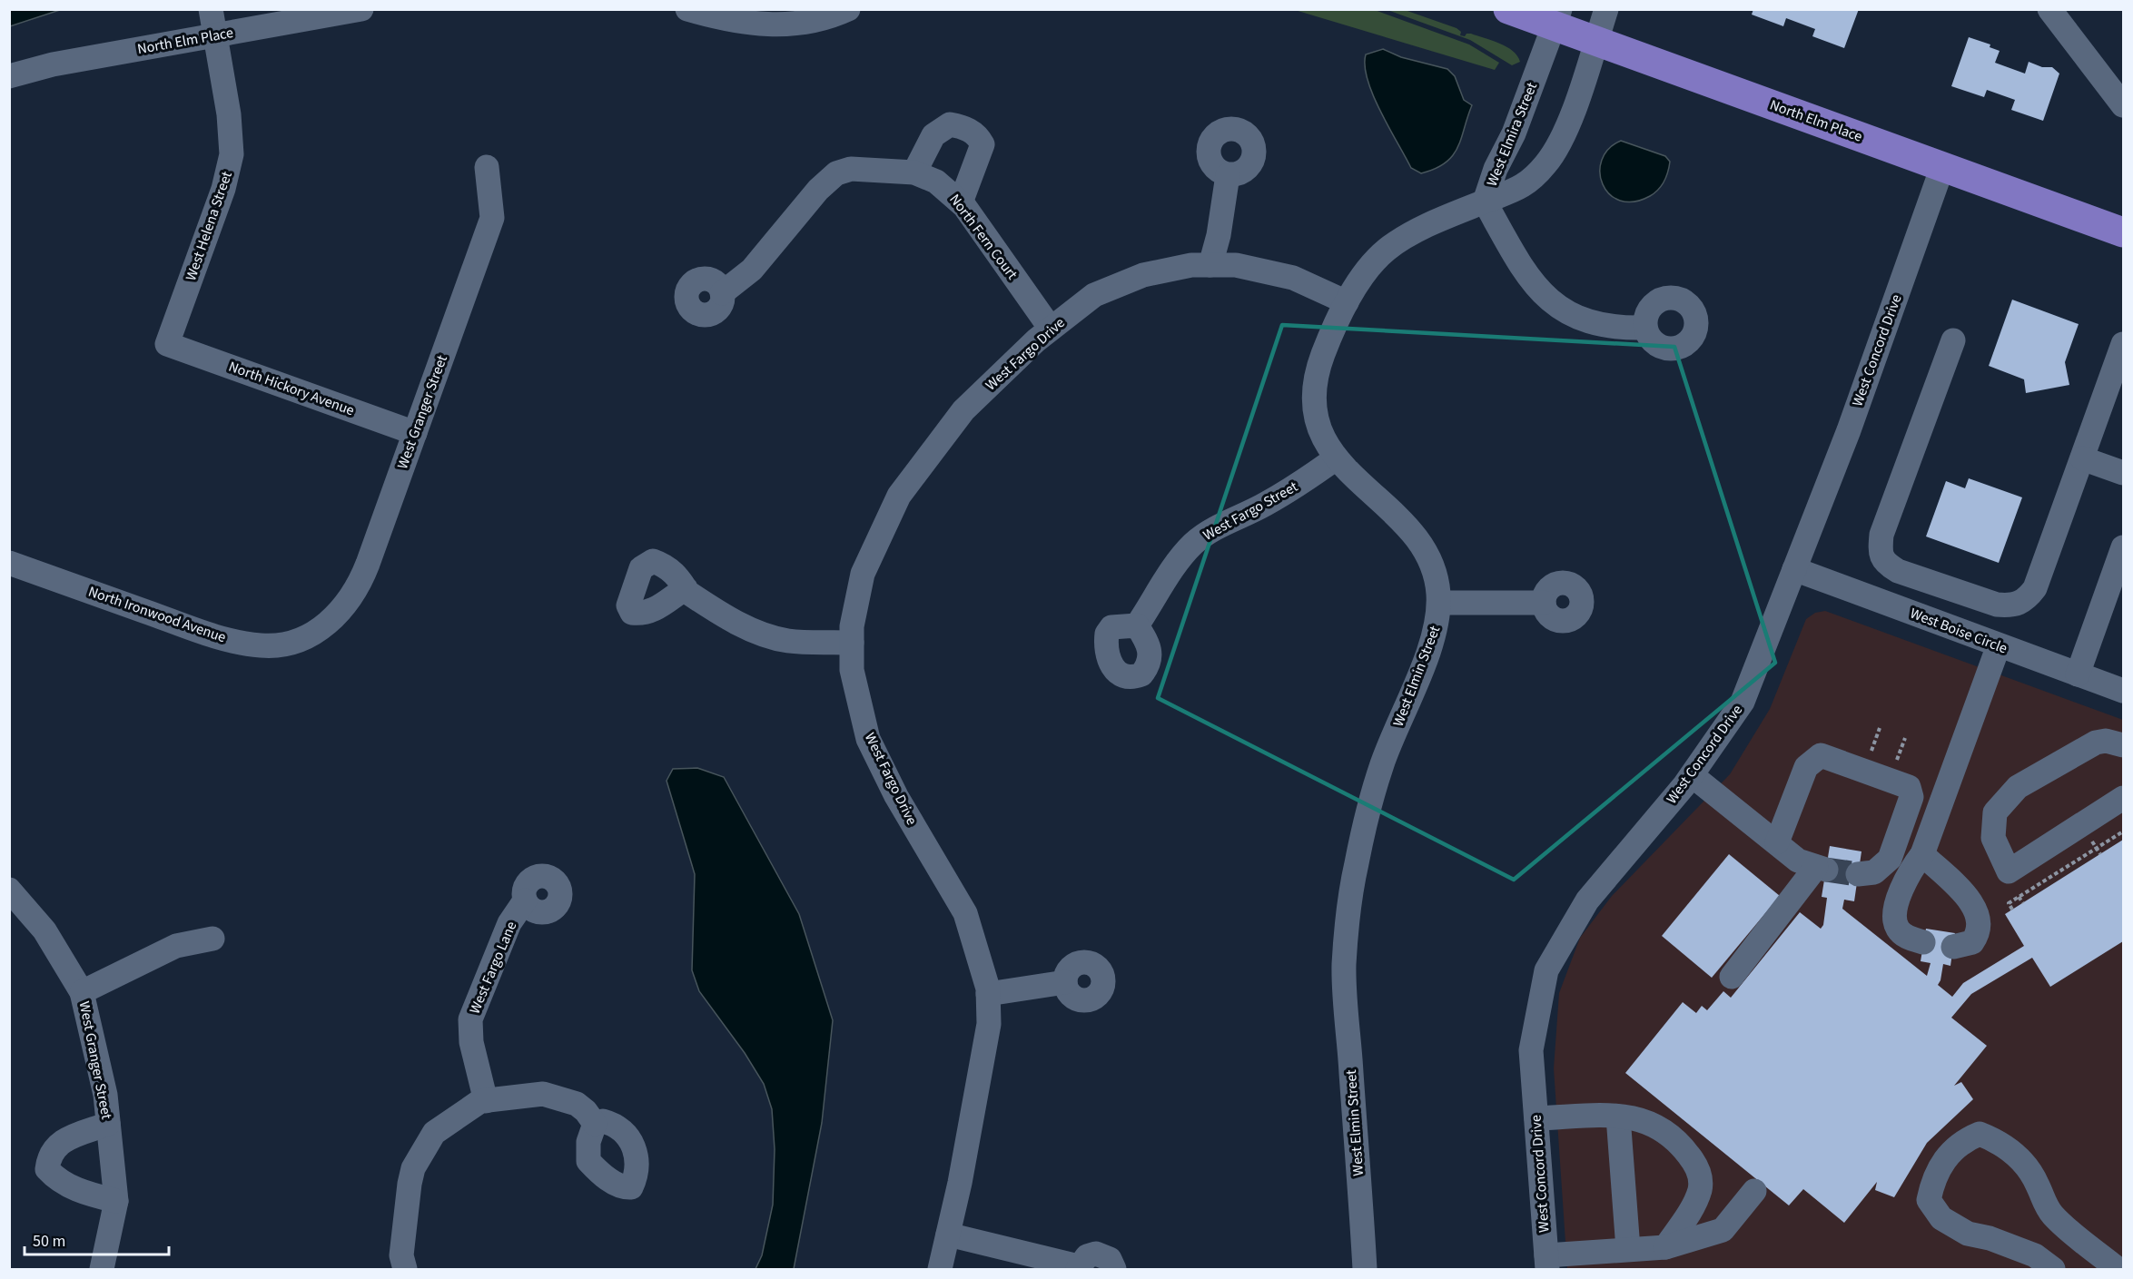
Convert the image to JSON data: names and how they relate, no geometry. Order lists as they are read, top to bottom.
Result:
{
  "streets": {
    "main road": ["North Elm Place"],
    "street": [
      "West Elmira Street",
      "West Helena Street",
      "North Fern Court",
      "West Concord Drive",
      "West Fargo Drive",
      "North Hickory Avenue",
      "West Granger Street",
      "West Fargo Street",
      "North Ironwood Avenue",
      "West Boise Circle",
      "West Elmin Street",
      "West Fargo Lane"
    ]
  },
  "crossings": [
    ["North Elm Place", "West Elmira Street"],
    ["North Elm Place", "West Helena Street"],
    ["North Elm Place", "West Concord Drive"],
    ["West Elmira Street", "West Elmin Street"],
    ["West Helena Street", "North Hickory Avenue"],
    ["North Fern Court", "West Fargo Drive"],
    ["West Concord Drive", "West Boise Circle"],
    ["West Fargo Drive", "West Elmin Street"],
    ["North Hickory Avenue", "West Granger Street"],
    ["West Granger Street", "North Ironwood Avenue"],
    ["West Fargo Street", "West Elmin Street"]
  ],
  "scale_bar": "50 m"
}
